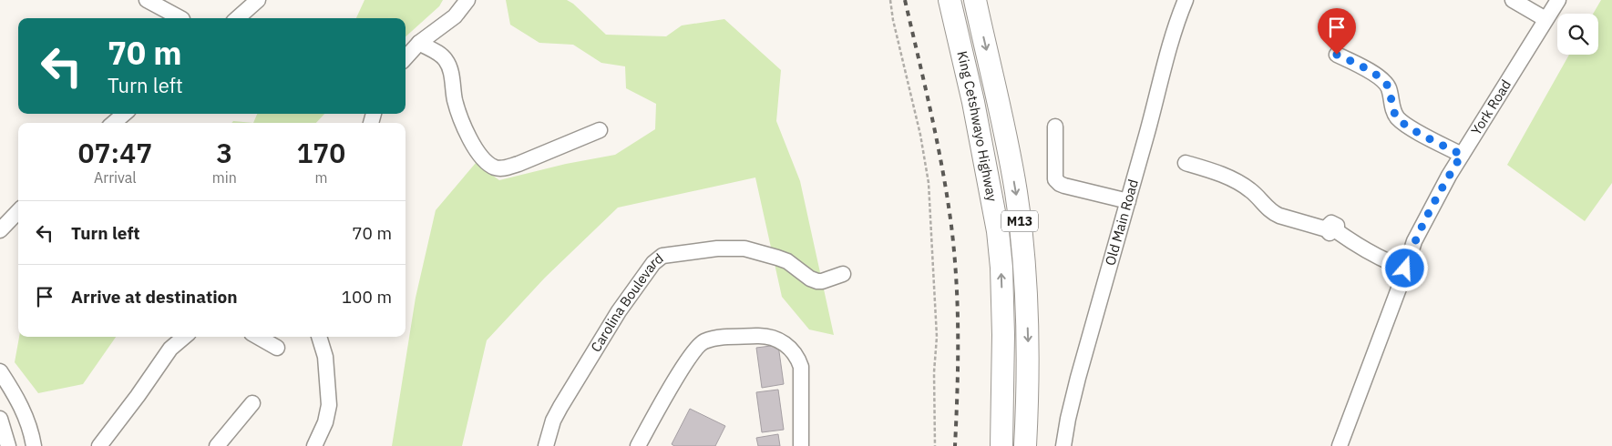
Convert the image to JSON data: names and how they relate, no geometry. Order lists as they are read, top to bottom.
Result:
{
  "streets": {
    "highway": ["King Cetshwayo Highway", "M13"],
    "street": ["York Road", "Old Main Road", "Carolina Boulevard"]
  },
  "page": {
    "turn": ["70 m", "Turn left"],
    "eta": [
      "07:47",
      "Arrival",
      "3",
      "min",
      "170",
      "m"
    ],
    "list": [
      {
        "name": "Turn left",
        "value": "70 m"
      },
      {
        "name": "Arrive at destination",
        "value": "100 m"
      }
    ]
  }
}
